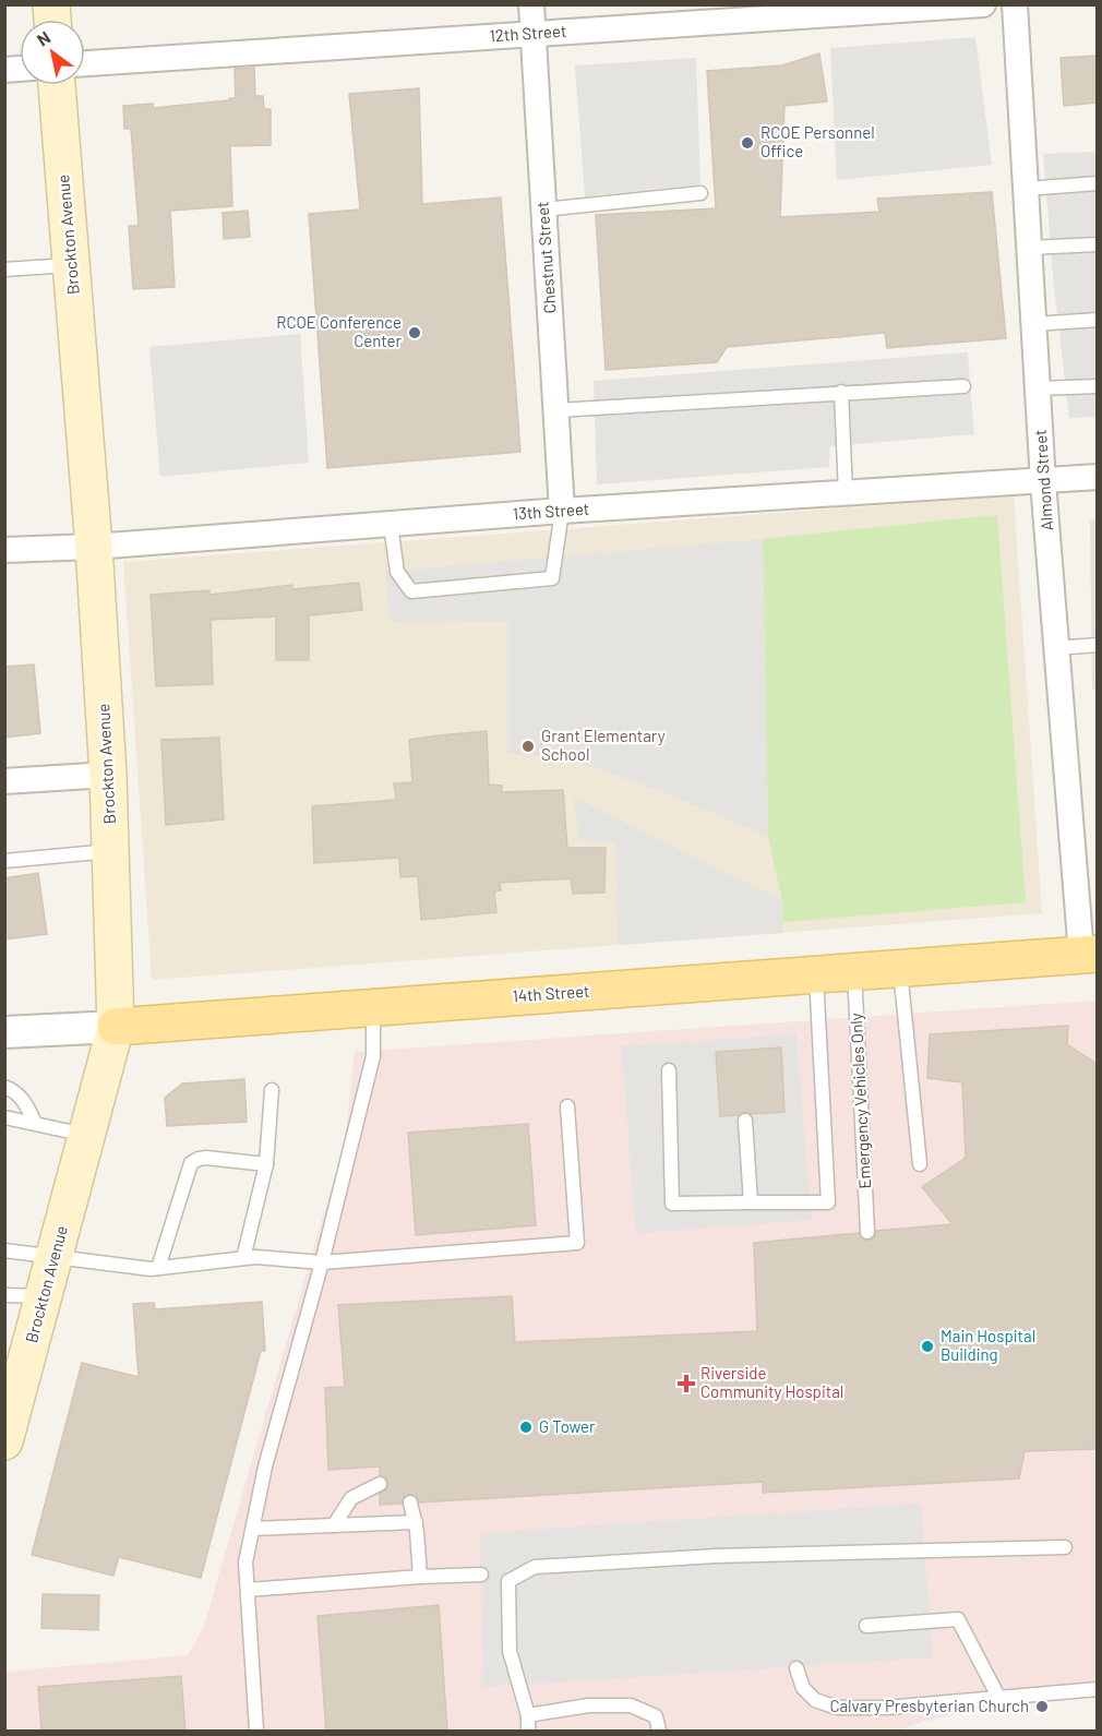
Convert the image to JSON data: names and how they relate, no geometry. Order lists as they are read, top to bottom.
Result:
{
  "streets": {
    "main road": ["Brockton Avenue", "14th Street"],
    "street": [
      "12th Street",
      "Chestnut Street",
      "Almond Street",
      "13th Street"
    ],
    "lane": ["Emergency Vehicles Only"]
  },
  "crossings": [
    ["12th Street", "Chestnut Street"],
    ["Brockton Avenue", "13th Street"],
    ["Brockton Avenue", "14th Street"],
    ["Chestnut Street", "13th Street"],
    ["Almond Street", "13th Street"],
    ["Almond Street", "14th Street"],
    ["14th Street", "Emergency Vehicles Only"]
  ],
  "places": {
    "other": [
      "RCOE Personnel Office",
      "RCOE Conference Center",
      "Grant Elementary School",
      "Main Hospital Building",
      "G Tower",
      "Calvary Presbyterian Church"
    ],
    "health": ["Riverside Community Hospital"]
  },
  "north": "top left"
}
